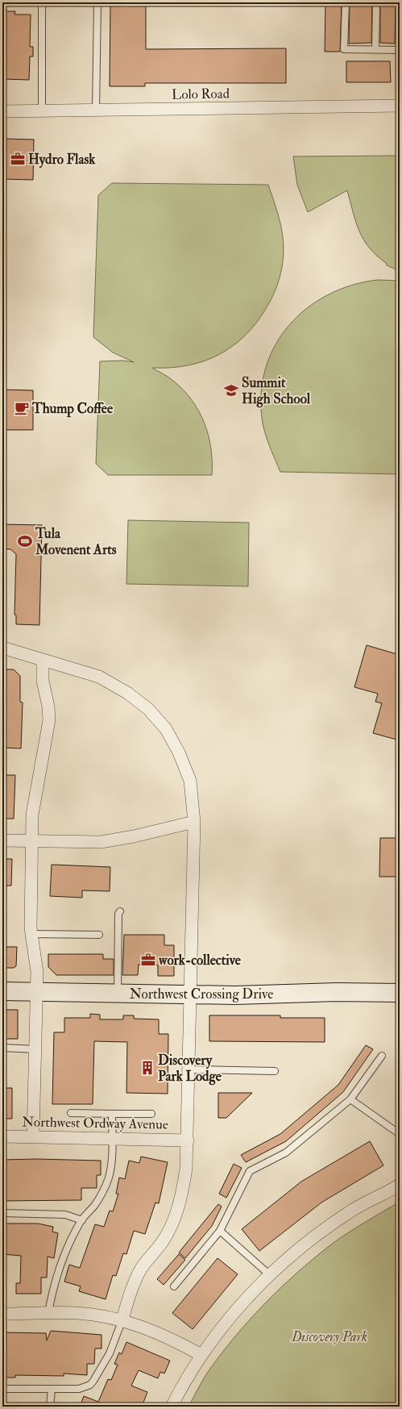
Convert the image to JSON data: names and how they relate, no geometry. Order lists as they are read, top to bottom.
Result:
{
  "streets": {
    "street": ["Lolo Road", "Northwest Crossing Drive", "Northwest Ordway Avenue"]
  },
  "parks": ["Discovery Park"],
  "places": {
    "office": ["Hydro Flask", "work-collective"],
    "school or university": ["Summit High School"],
    "cafe": ["Thump Coffee"],
    "sports": ["Tula Movenent Arts"],
    "building": ["Discovery Park Lodge"]
  }
}
